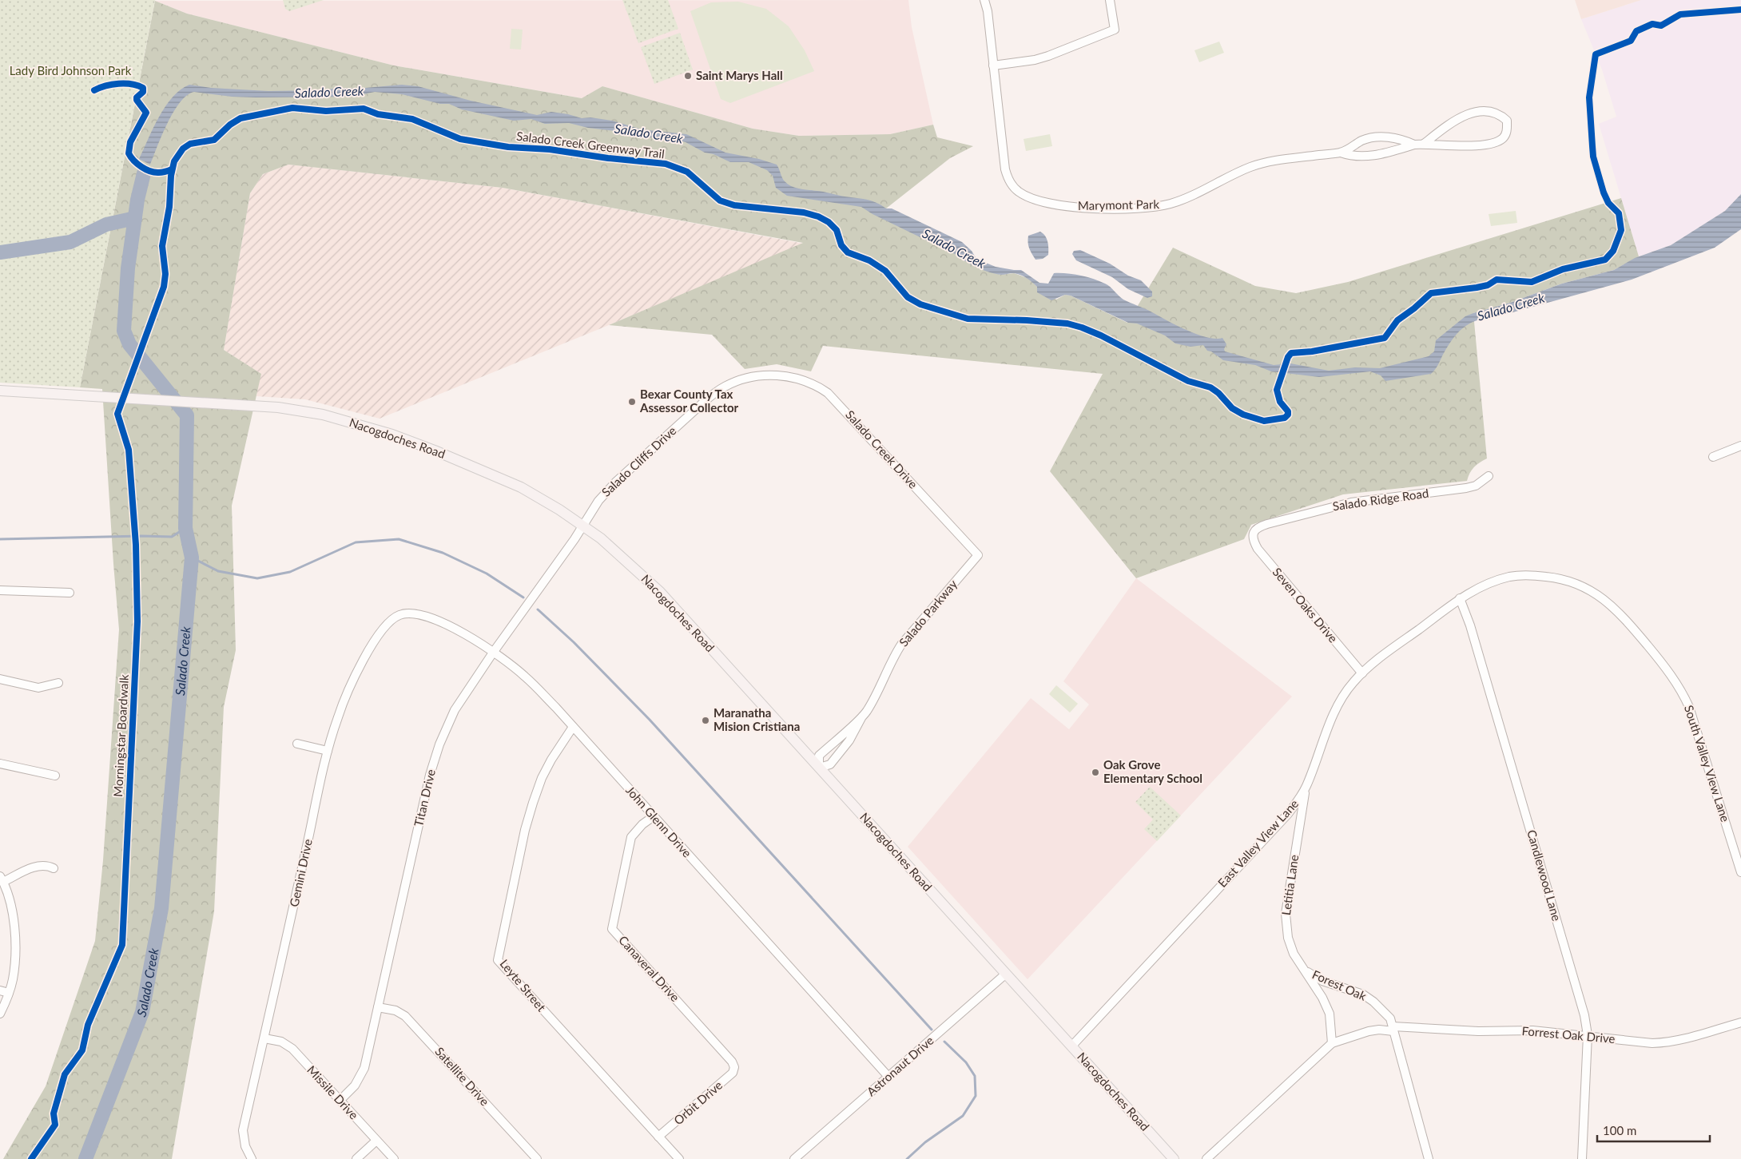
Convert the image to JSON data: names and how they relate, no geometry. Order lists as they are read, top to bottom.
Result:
{
  "streets": {
    "main road": ["Nacogdoches Road"],
    "street": [
      "Marymont Park",
      "Salado Creek Drive",
      "Salado Cliffs Drive",
      "Salado Ridge Road",
      "Seven Oaks Drive",
      "Salado Parkway",
      "South Valley View Lane",
      "Titan Drive",
      "John Glenn Drive",
      "East Valley View Lane",
      "Gemini Drive",
      "Candlewood Lane",
      "Letitia Lane",
      "Canaveral Drive",
      "Leyte Street",
      "Forest Oak",
      "Forrest Oak Drive",
      "Astronaut Drive",
      "Satellite Drive",
      "Missile Drive",
      "Orbit Drive"
    ],
    "cycle path": ["Salado Creek Greenway Trail"]
  },
  "crossings": [
    ["Nacogdoches Road", "Salado Cliffs Drive"],
    ["Nacogdoches Road", "Salado Parkway"],
    ["Nacogdoches Road", "Titan Drive"],
    ["Nacogdoches Road", "East Valley View Lane"],
    ["Nacogdoches Road", "Astronaut Drive"],
    ["Salado Creek Drive", "Salado Cliffs Drive"],
    ["Salado Creek Drive", "Salado Parkway"],
    ["Salado Cliffs Drive", "Titan Drive"],
    ["Salado Ridge Road", "Seven Oaks Drive"],
    ["Seven Oaks Drive", "East Valley View Lane"],
    ["South Valley View Lane", "East Valley View Lane"],
    ["Titan Drive", "John Glenn Drive"],
    ["Titan Drive", "Satellite Drive"],
    ["Titan Drive", "Missile Drive"],
    ["John Glenn Drive", "Gemini Drive"],
    ["John Glenn Drive", "Canaveral Drive"],
    ["John Glenn Drive", "Leyte Street"],
    ["John Glenn Drive", "Astronaut Drive"],
    ["East Valley View Lane", "Candlewood Lane"],
    ["East Valley View Lane", "Letitia Lane"],
    ["Gemini Drive", "Missile Drive"],
    ["Candlewood Lane", "Forrest Oak Drive"],
    ["Letitia Lane", "Forest Oak"],
    ["Canaveral Drive", "Orbit Drive"],
    ["Leyte Street", "Orbit Drive"],
    ["Forest Oak", "Forrest Oak Drive"]
  ],
  "water": ["Salado Creek"],
  "parks": ["Lady Bird Johnson Park"],
  "places": [
    "Saint Marys Hall",
    "Bexar County Tax Assessor Collector",
    "Maranatha Mision Cristiana",
    "Oak Grove Elementary School"
  ],
  "scale_bar": "100 m"
}
